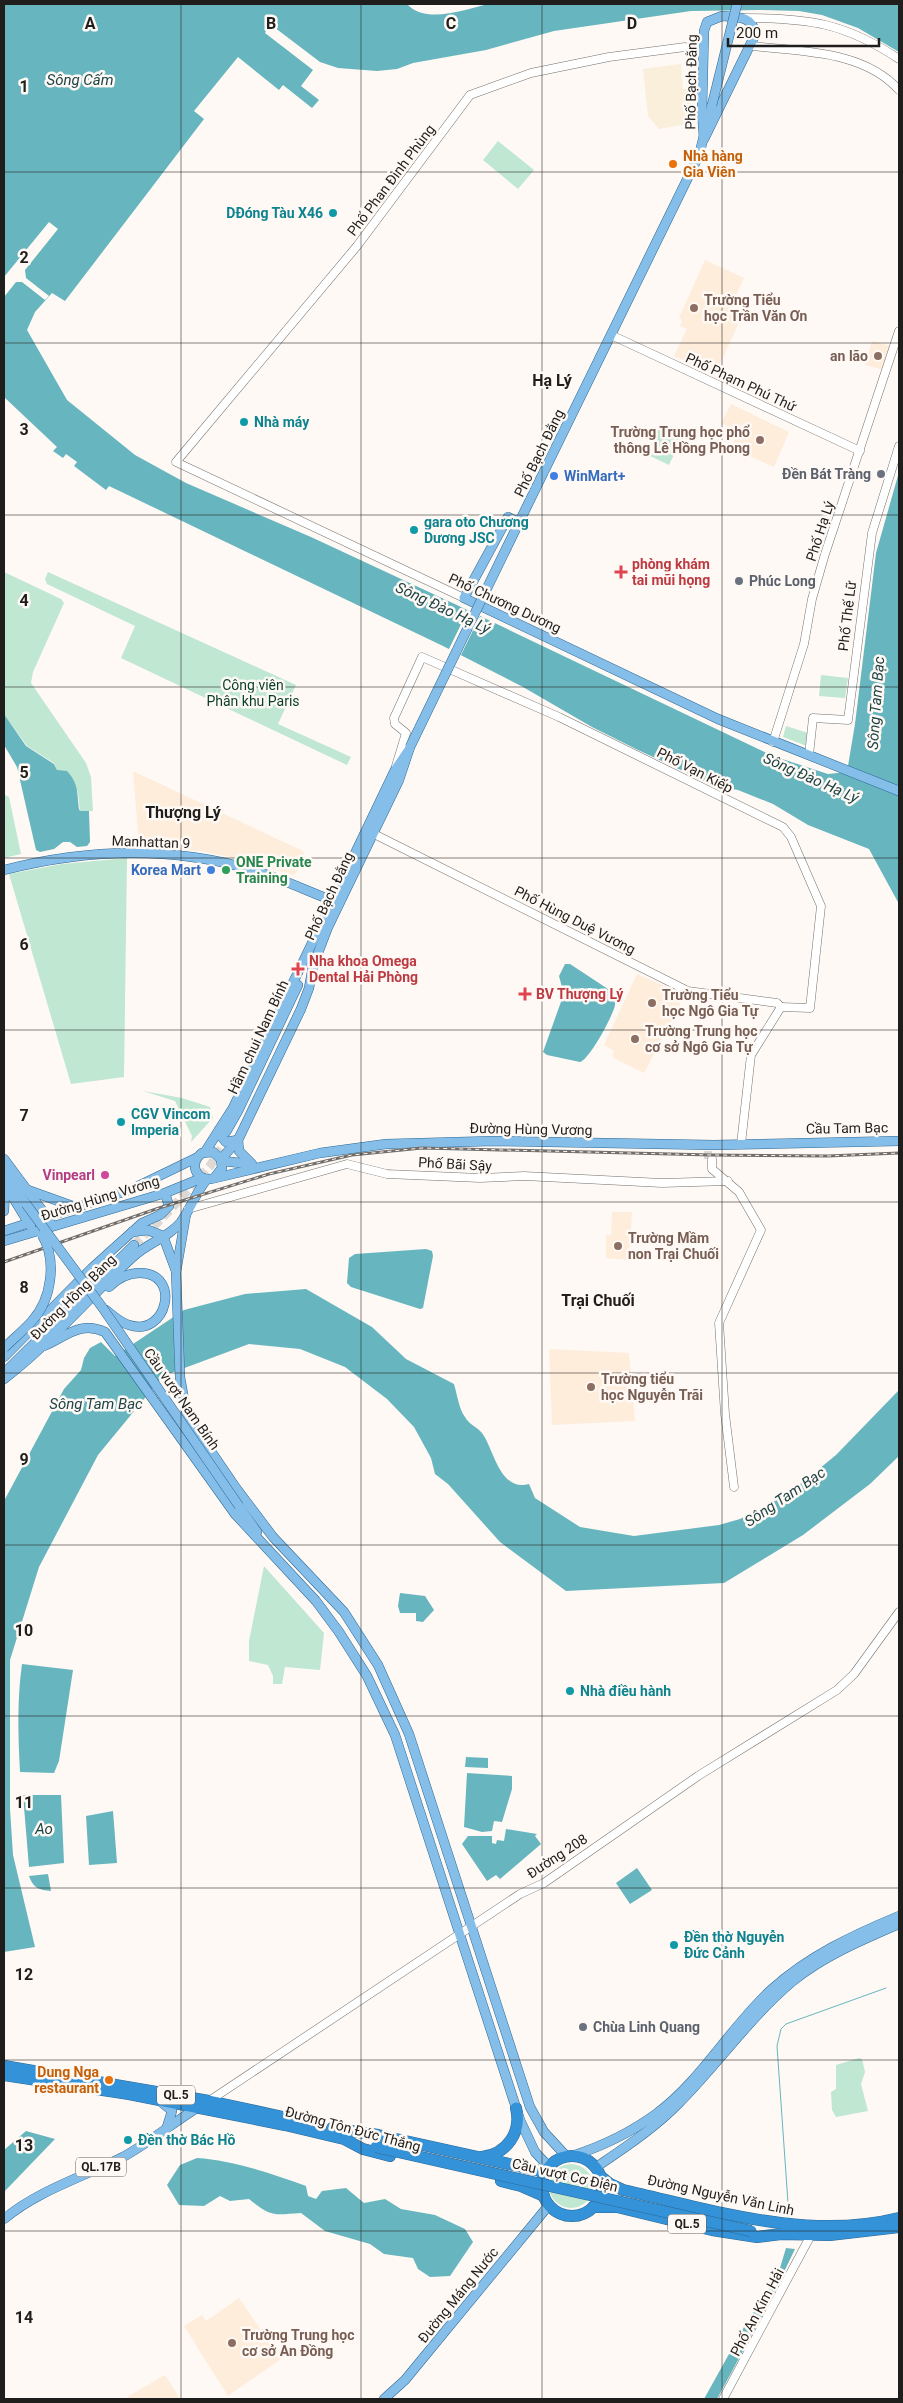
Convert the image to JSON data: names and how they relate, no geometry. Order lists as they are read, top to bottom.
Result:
{
  "streets": {
    "highway": [
      "QL.5",
      "Đường Tôn Đức Thắng",
      "Cầu vượt Cơ Điện",
      "Đường Nguyễn Văn Linh"
    ],
    "main road": [
      "Phố Bạch Đằng",
      "Phố Chương Dương",
      "Manhattan 9",
      "Hầm chui Nam Bính",
      "Cầu Tam Bạc",
      "Đường Hùng Vương",
      "Đường Hồng Bàng",
      "Cầu vượt Nam Bính",
      "QL.17B",
      "Đường Máng Nước"
    ],
    "street": [
      "Phố Phan Đình Phùng",
      "Phố Phạm Phú Thứ",
      "Phố Hạ Lý",
      "Phố Thế Lữ",
      "Phố Vạn Kiếp",
      "Phố Hùng Duệ Vương",
      "Phố Bãi Sậy",
      "Đường 208",
      "Phố An Kim Hải"
    ]
  },
  "crossings": [
    ["Phố Bạch Đằng", "Phố Phan Đình Phùng"],
    ["Phố Bạch Đằng", "Phố Phạm Phú Thứ"],
    ["Phố Bạch Đằng", "Phố Vạn Kiếp"],
    ["Phố Bạch Đằng", "Manhattan 9"],
    ["Phố Bạch Đằng", "Phố Hùng Duệ Vương"],
    ["Phố Bạch Đằng", "Hầm chui Nam Bính"],
    ["Phố Bạch Đằng", "Đường Hùng Vương"],
    ["Phố Bạch Đằng", "Đường Hồng Bàng"],
    ["Phố Phan Đình Phùng", "Phố Chương Dương"],
    ["Phố Phạm Phú Thứ", "Phố Hạ Lý"],
    ["Phố Hạ Lý", "Phố Chương Dương"],
    ["Phố Chương Dương", "Phố Thế Lữ"],
    ["Phố Vạn Kiếp", "Phố Hùng Duệ Vương"],
    ["Cầu Tam Bạc", "Đường Hùng Vương"],
    ["Đường Hùng Vương", "Đường Hồng Bàng"],
    ["Phố Bãi Sậy", "Đường Hồng Bàng"],
    ["Đường Hồng Bàng", "Cầu vượt Nam Bính"],
    ["Đường 208", "Đường Tôn Đức Thắng"],
    ["Đường Tôn Đức Thắng", "QL.17B"],
    ["Đường Tôn Đức Thắng", "Cầu vượt Cơ Điện"],
    ["Đường Tôn Đức Thắng", "Đường Nguyễn Văn Linh"],
    ["Đường Tôn Đức Thắng", "Đường Máng Nước"],
    ["Cầu vượt Cơ Điện", "Đường Nguyễn Văn Linh"],
    ["Đường Nguyễn Văn Linh", "Đường Máng Nước"],
    ["Đường Nguyễn Văn Linh", "Phố An Kim Hải"]
  ],
  "districts": ["Hạ Lý", "Thượng Lý", "Trại Chuối"],
  "water": [
    "Sông Cấm",
    "Sông Đào Hạ Lý",
    "Sông Tam Bạc",
    "Ao"
  ],
  "parks": ["Công viên Phân khu Paris"],
  "places": {
    "other": [
      "Nhà hàng Gia Viên",
      "DĐóng Tàu X46",
      "Trường Tiểu học Trần Văn Ơn",
      "an lão",
      "Nhà máy",
      "Trường Trung học phổ thông Lê Hồng Phong",
      "Đền Bát Tràng",
      "WinMart+",
      "gara oto Chương Dương JSC",
      "Phúc Long",
      "Korea Mart",
      "ONE Private Training",
      "Trường Tiểu học Ngô Gia Tự",
      "Trường Trung học cơ sở Ngô Gia Tự",
      "CGV Vincom Imperia",
      "Vinpearl",
      "Trường Mầm non Trại Chuối",
      "Trường tiểu học Nguyễn Trãi",
      "Nhà điều hành",
      "Đền thờ Nguyễn Đức Cảnh",
      "Chùa Linh Quang",
      "Dung Nga restaurant",
      "Đền thờ Bác Hồ",
      "Trường Trung học cơ sở An Đồng"
    ],
    "health": ["phòng khám tai mũi họng", "Nha khoa Omega Dental Hải Phòng", "BV Thượng Lý"]
  },
  "scale_bar": "200 m",
  "grid": {
    "columns": [
      "A",
      "B",
      "C",
      "D"
    ],
    "rows": [
      "1",
      "2",
      "3",
      "4",
      "5",
      "6",
      "7",
      "8",
      "9",
      "10",
      "11",
      "12",
      "13",
      "14"
    ]
  }
}
